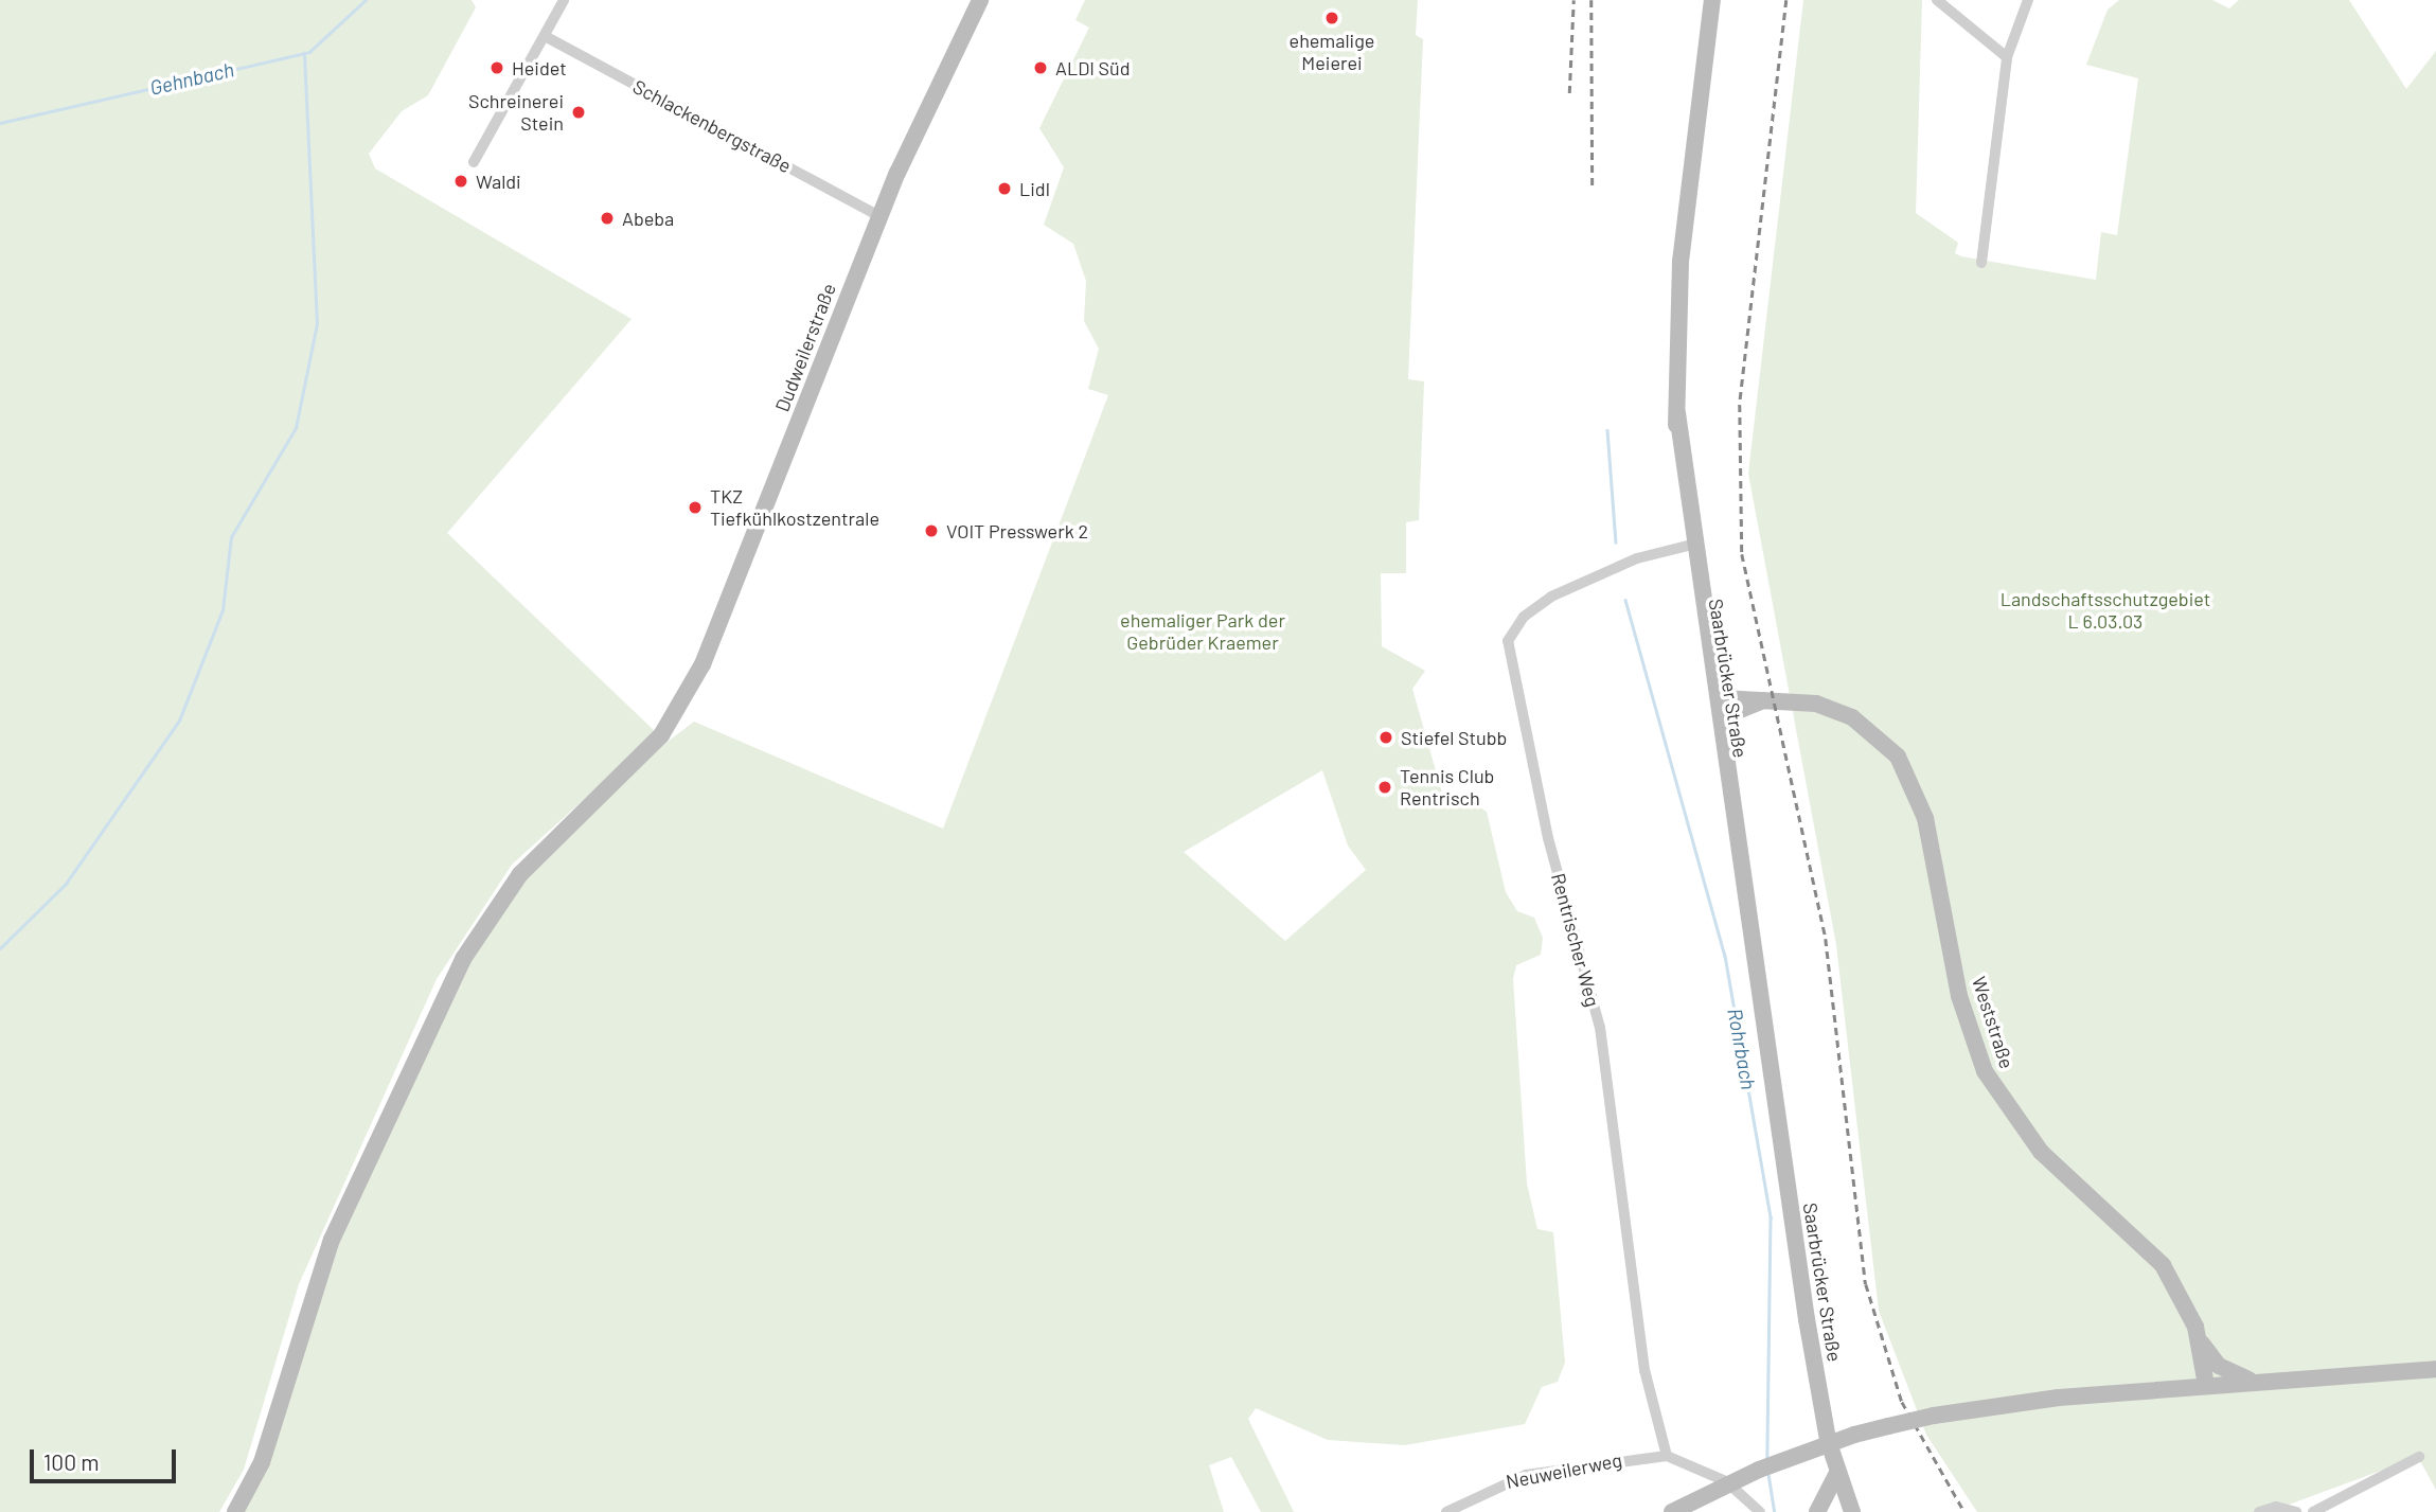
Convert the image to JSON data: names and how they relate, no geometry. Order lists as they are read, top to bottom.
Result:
{
  "streets": {
    "main road": ["Dudweilerstraße", "Saarbrücker Straße", "Weststraße"],
    "street": ["Schlackenbergstraße", "Rentrischer Weg", "Neuweilerweg"]
  },
  "crossings": [
    ["Schlackenbergstraße", "Dudweilerstraße"],
    ["Saarbrücker Straße", "Rentrischer Weg"],
    ["Saarbrücker Straße", "Weststraße"],
    ["Rentrischer Weg", "Neuweilerweg"]
  ],
  "water": ["Gehnbach", "Rohrbach"],
  "parks": ["Landschaftsschutzgebiet L 6.03.03", "ehemaliger Park der Gebrüder Kraemer"],
  "places": [
    "ehemalige Meierei",
    "Heidet",
    "ALDI Süd",
    "Schreinerei Stein",
    "Waldi",
    "Lidl",
    "Abeba",
    "TKZ Tiefkühlkostzentrale",
    "VOIT Presswerk 2",
    "Stiefel Stubb",
    "Tennis Club Rentrisch"
  ],
  "scale_bar": "100 m"
}
